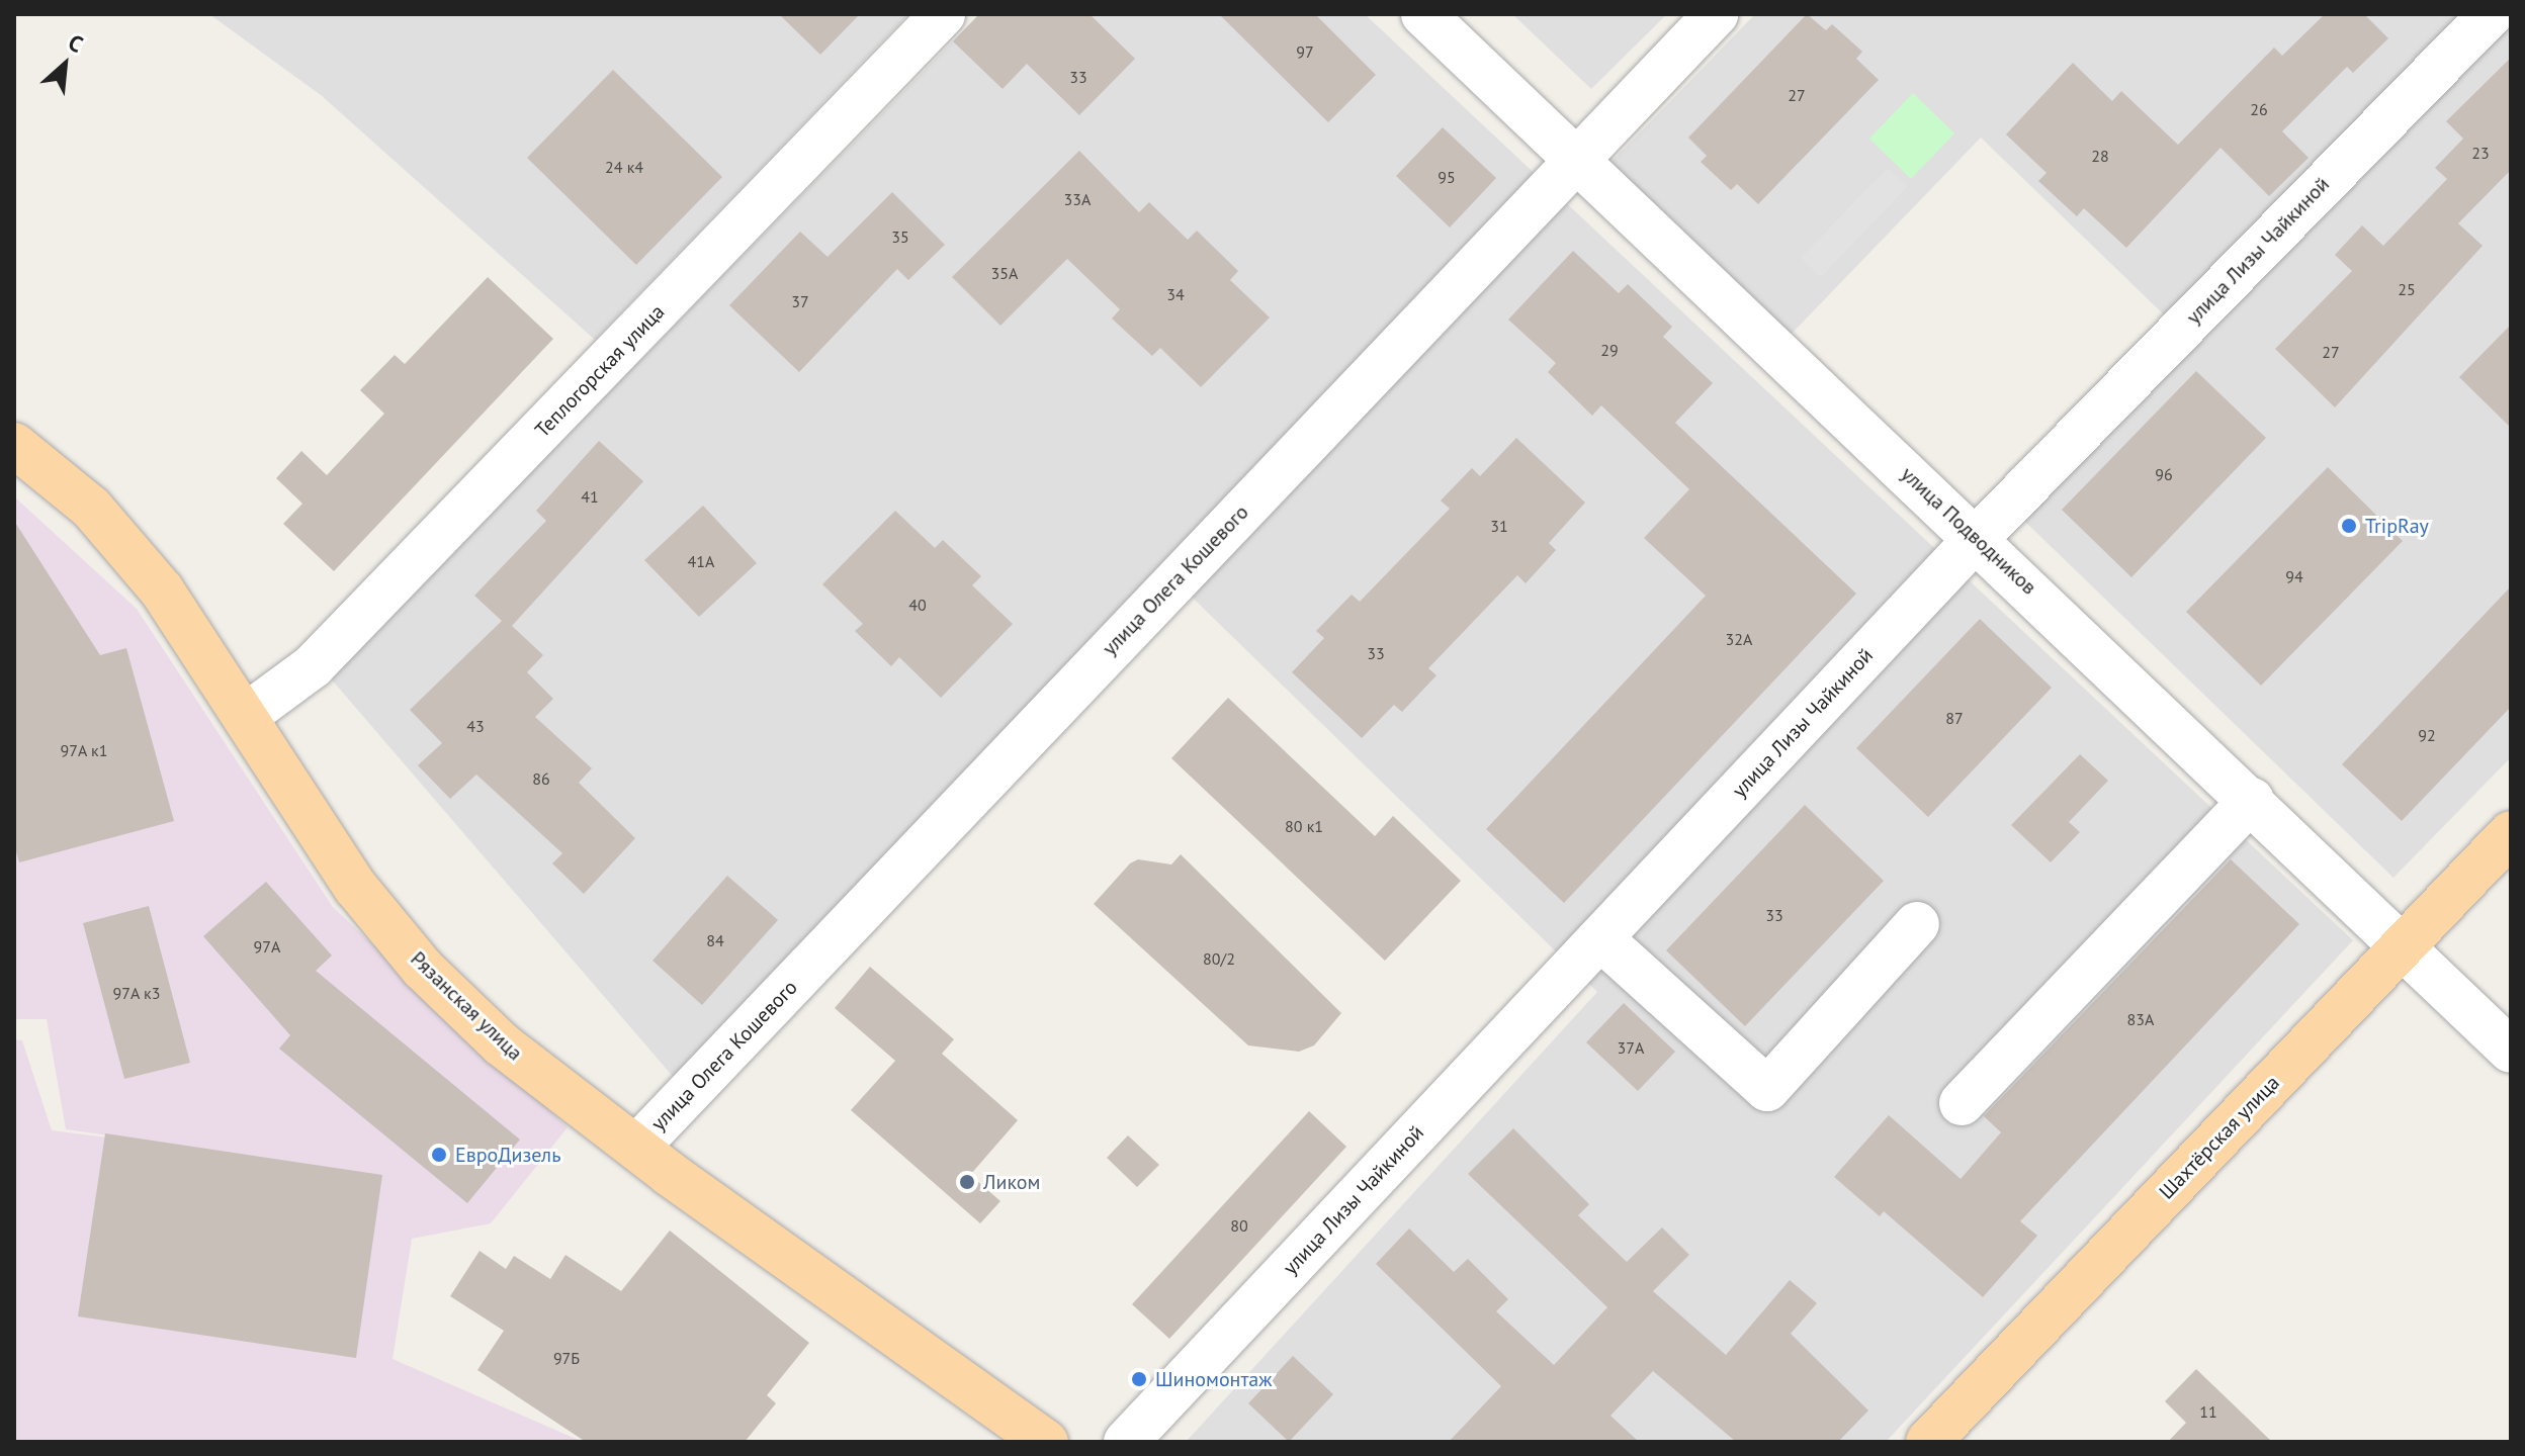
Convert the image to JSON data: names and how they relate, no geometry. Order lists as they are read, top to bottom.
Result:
{
  "streets": {
    "main road": ["Рязанская улица", "Шахтёрская улица"],
    "street": [
      "улица Лизы Чайкиной",
      "Теплогорская улица",
      "улица Подводников",
      "улица Олега Кошевого"
    ]
  },
  "crossings": [
    ["улица Лизы Чайкиной", "улица Подводников"],
    ["Теплогорская улица", "Рязанская улица"],
    ["улица Подводников", "улица Олега Кошевого"],
    ["улица Подводников", "Шахтёрская улица"],
    ["улица Олега Кошевого", "Рязанская улица"]
  ],
  "places": [
    "TripRay",
    "ЕвроДизель",
    "Ликом",
    "Шиномонтаж"
  ],
  "house_numbers": [
    "97",
    "33",
    "27",
    "26",
    "23",
    "28",
    "24 к4",
    "95",
    "33А",
    "35",
    "35А",
    "25",
    "34",
    "37",
    "29",
    "27",
    "96",
    "41",
    "31",
    "41А",
    "94",
    "40",
    "32А",
    "33",
    "87",
    "43",
    "92",
    "97А к1",
    "86",
    "80 к1",
    "33",
    "84",
    "97А",
    "80/2",
    "97А к3",
    "83А",
    "37А",
    "80",
    "97Б",
    "11"
  ],
  "north": "top right"
}
